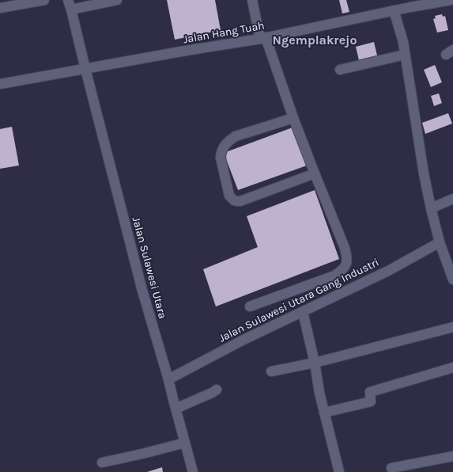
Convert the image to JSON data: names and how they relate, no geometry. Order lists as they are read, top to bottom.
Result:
{
  "streets": {
    "street": ["Jalan Hang Tuah", "Jalan Sulawesi Utara", "Jalan Sulawesi Utara Gang Industri"]
  },
  "crossings": [
    ["Jalan Hang Tuah", "Jalan Sulawesi Utara"],
    ["Jalan Sulawesi Utara", "Jalan Sulawesi Utara Gang Industri"]
  ],
  "districts": ["Ngemplakrejo"]
}
